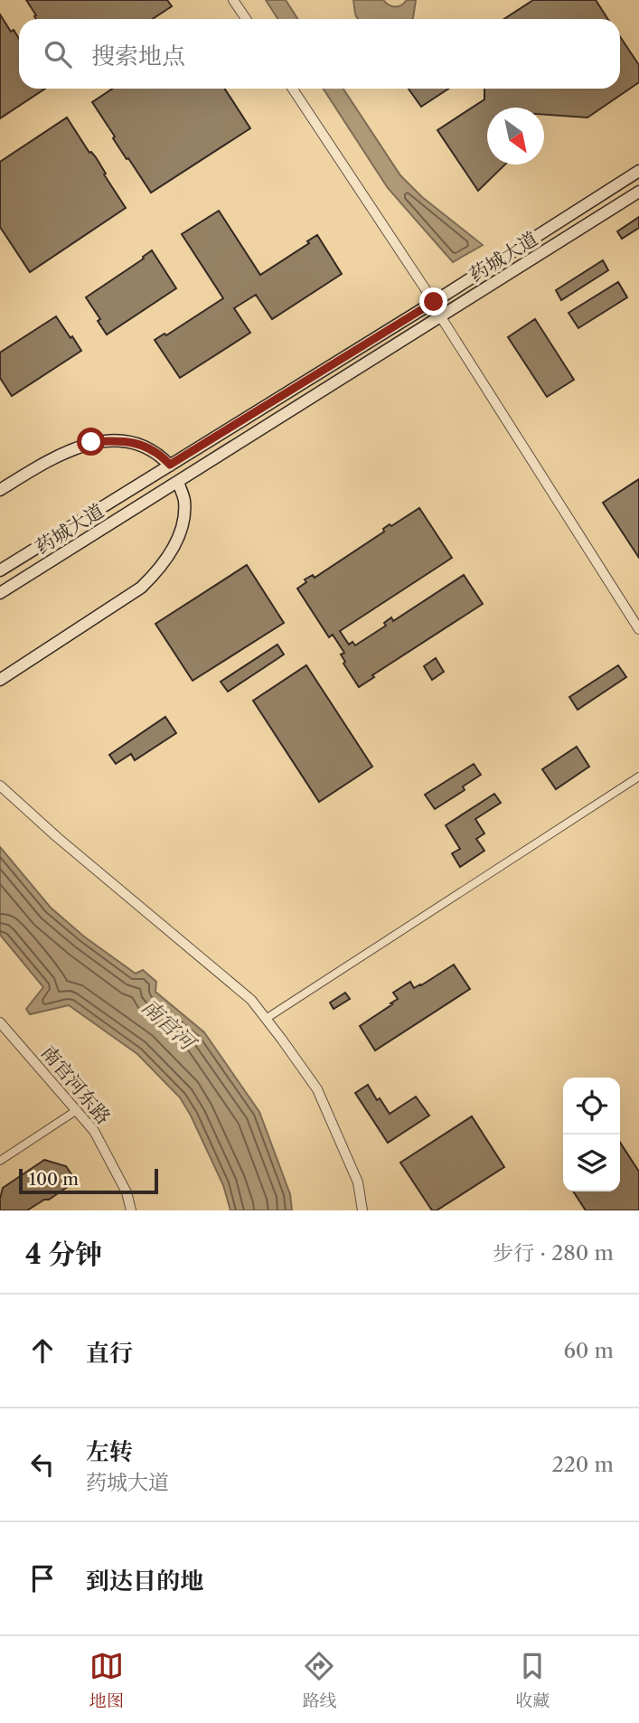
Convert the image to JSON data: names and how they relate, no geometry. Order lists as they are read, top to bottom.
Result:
{
  "streets": {
    "main road": ["药城大道"],
    "street": ["南官河东路"]
  },
  "water": ["南官河"],
  "scale_bar": "100 m",
  "north": "bottom right",
  "page": {
    "search": "搜索地点",
    "scale": "100 m",
    "heading": ["4 分钟", "步行 · 280 m"],
    "list": [
      ["直行", "60 m"],
      ["左转", "药城大道", "220 m"],
      "到达目的地"
    ],
    "nav": ["地图", "路线", "收藏"]
  }
}
